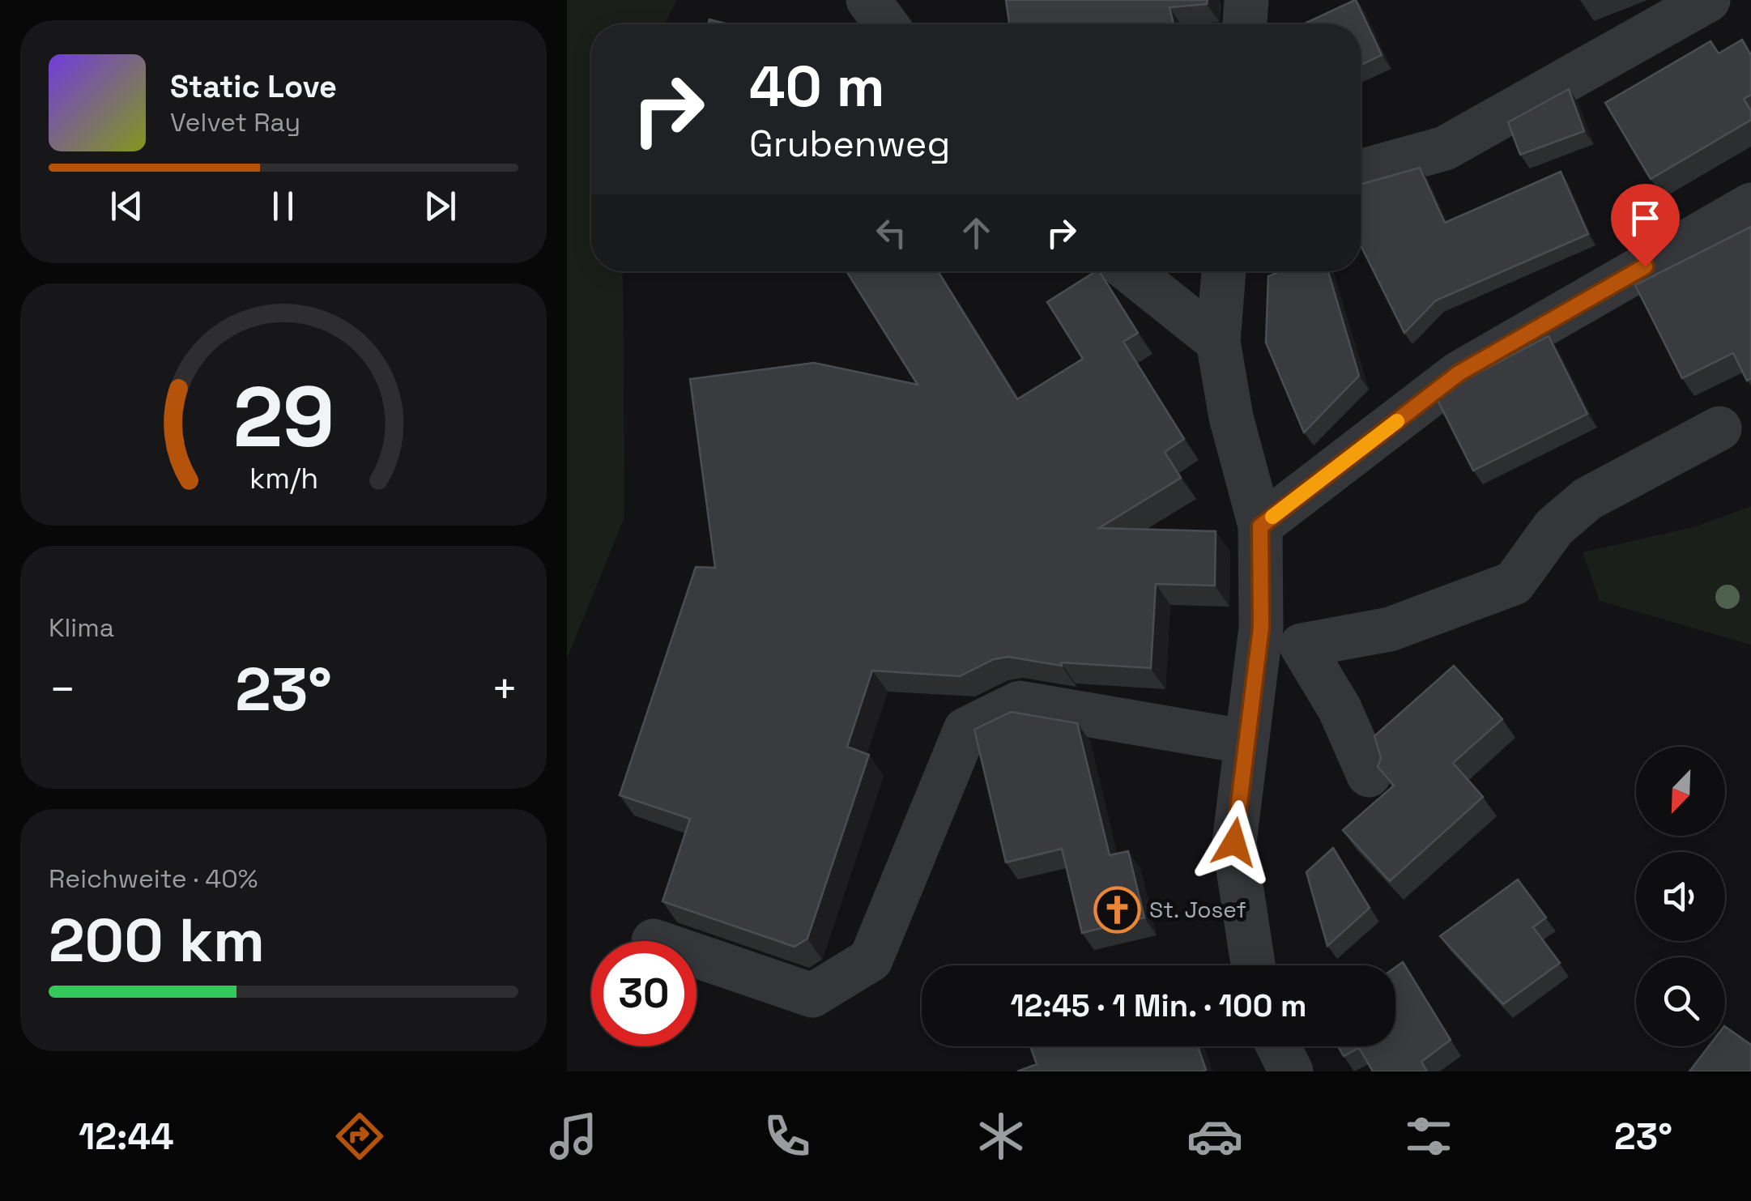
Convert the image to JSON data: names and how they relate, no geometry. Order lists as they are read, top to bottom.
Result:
{
  "places": {
    "church": ["St. Josef"]
  },
  "north": "bottom left",
  "page": {
    "turn": ["40 m", "Grubenweg"],
    "song": ["Static Love", "Velvet Ray"],
    "tile": [
      "Klima",
      ["Reichweite · 40%", "200 km"]
    ],
    "heat": ["−", "23°", "+"],
    "limit": "30",
    "trip": "12:45 · 1 Min. · 100 m",
    "tabs": ["12:44", "23°"],
    "gauge": ["29", "km/h"]
  }
}
